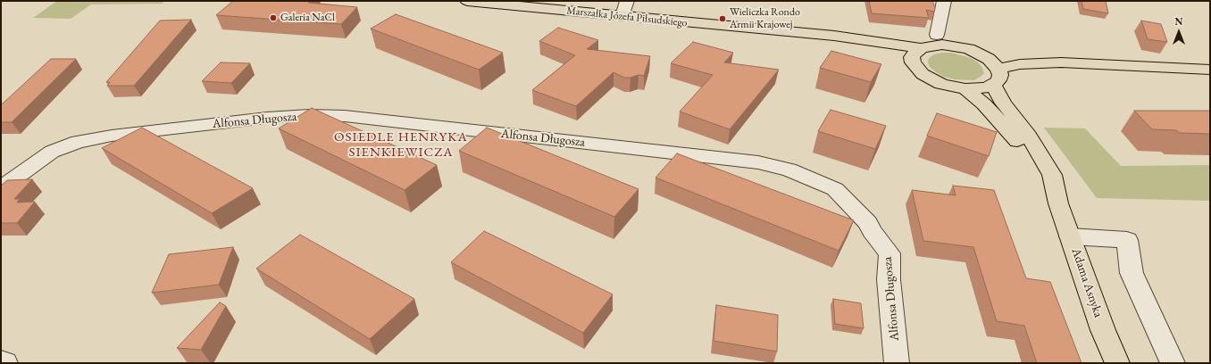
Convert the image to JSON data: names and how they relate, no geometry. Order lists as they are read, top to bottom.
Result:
{
  "streets": {
    "main road": ["Marszałka Józefa Piłsudskiego", "Adama Asnyka"],
    "street": ["Alfonsa Długosza"]
  },
  "crossings": [
    ["Marszałka Józefa Piłsudskiego", "Adama Asnyka"]
  ],
  "districts": ["OSIEDLE HENRYKA SIENKIEWICZA"],
  "places": ["Galeria NaCl", "Wieliczka Rondo Armii Krajowej"],
  "north": "top"
}
